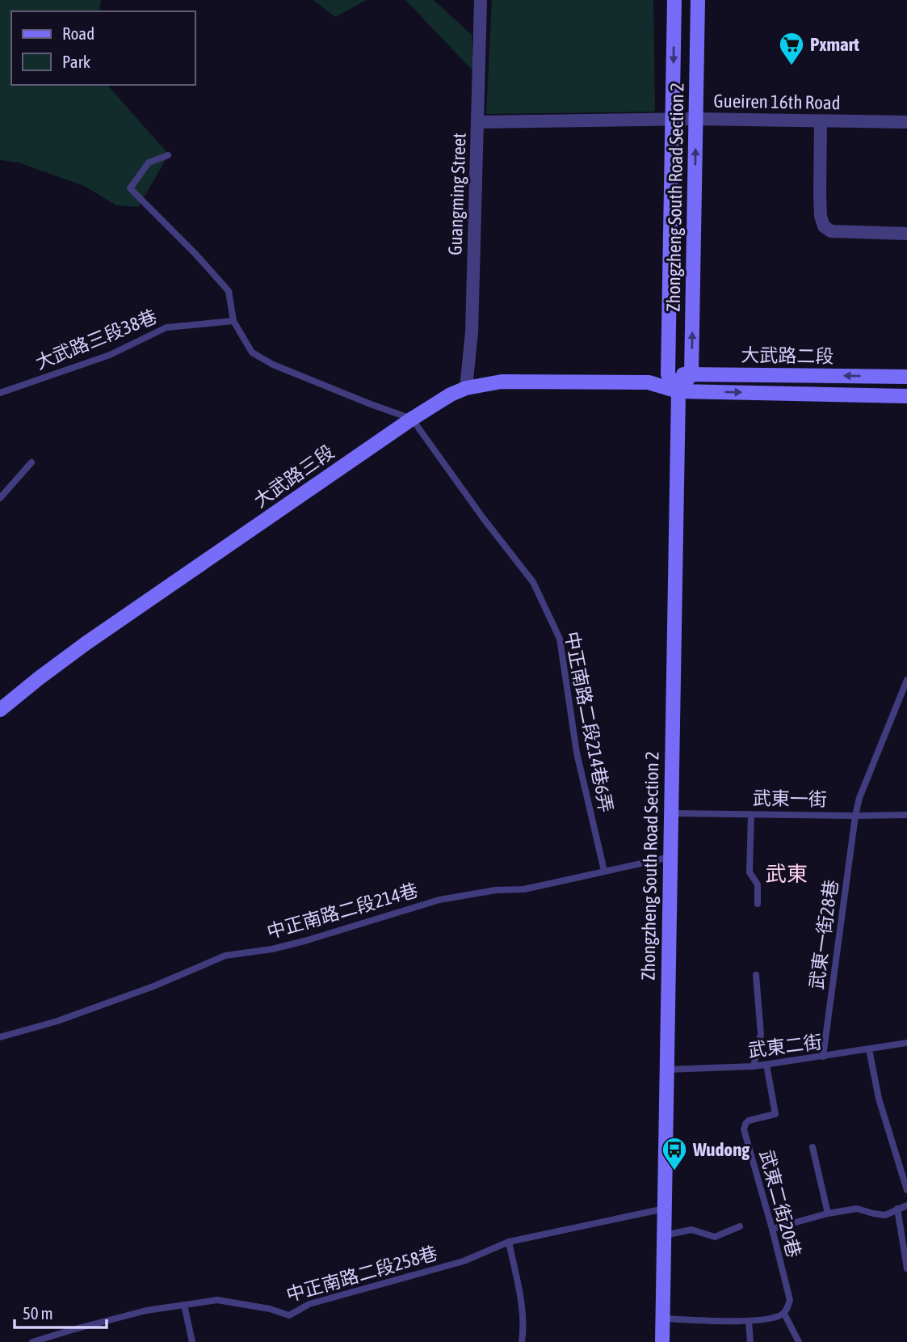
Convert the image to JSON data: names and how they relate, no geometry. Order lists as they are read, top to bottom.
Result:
{
  "streets": {
    "street": [
      "Gueiren 16th Road",
      "Guangming Street",
      "Zhongzheng South Road Section 2",
      "大武路二段",
      "大武路三段"
    ],
    "lane": [
      "大武路三段38巷",
      "中正南路二段214巷6弄",
      "武東一街",
      "中正南路二段214巷",
      "武東一街28巷",
      "武東二街",
      "武東二街20巷",
      "中正南路二段258巷"
    ]
  },
  "crossings": [
    ["Gueiren 16th Road", "Guangming Street"],
    ["Gueiren 16th Road", "Zhongzheng South Road Section 2"],
    ["Guangming Street", "大武路三段"],
    ["Zhongzheng South Road Section 2", "大武路二段"],
    ["Zhongzheng South Road Section 2", "大武路三段"],
    ["Zhongzheng South Road Section 2", "武東一街"],
    ["Zhongzheng South Road Section 2", "中正南路二段214巷"],
    ["Zhongzheng South Road Section 2", "武東二街"],
    ["Zhongzheng South Road Section 2", "中正南路二段258巷"],
    ["大武路二段", "大武路三段"],
    ["大武路三段", "中正南路二段214巷6弄"],
    ["中正南路二段214巷6弄", "中正南路二段214巷"],
    ["武東一街", "武東一街28巷"],
    ["武東一街28巷", "武東二街"],
    ["武東二街", "武東二街20巷"]
  ],
  "districts": ["武東"],
  "places": {
    "supermarket": ["Pxmart"],
    "bus stop": ["Wudong"]
  },
  "legend": ["Road", "Park"],
  "scale_bar": "50 m"
}
